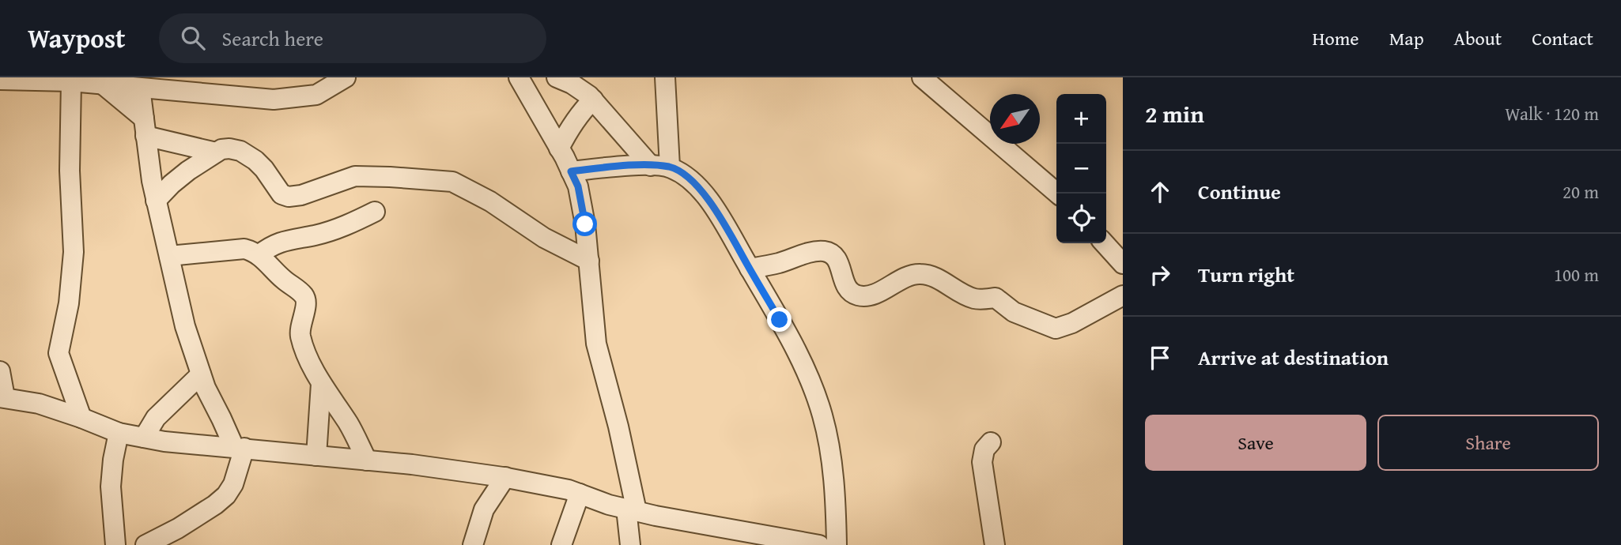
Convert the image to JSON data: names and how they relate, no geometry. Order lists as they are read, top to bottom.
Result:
{
  "north": "bottom left",
  "page": {
    "header": "Waypost",
    "search": "Search here",
    "nav": [
      "Home",
      "Map",
      "About",
      "Contact"
    ],
    "heading": ["2 min", "Walk · 120 m"],
    "map_buttons": ["+", "−"],
    "list": [
      ["Continue", "20 m"],
      ["Turn right", "100 m"],
      "Arrive at destination"
    ],
    "buttons": ["Save", "Share"]
  }
}
